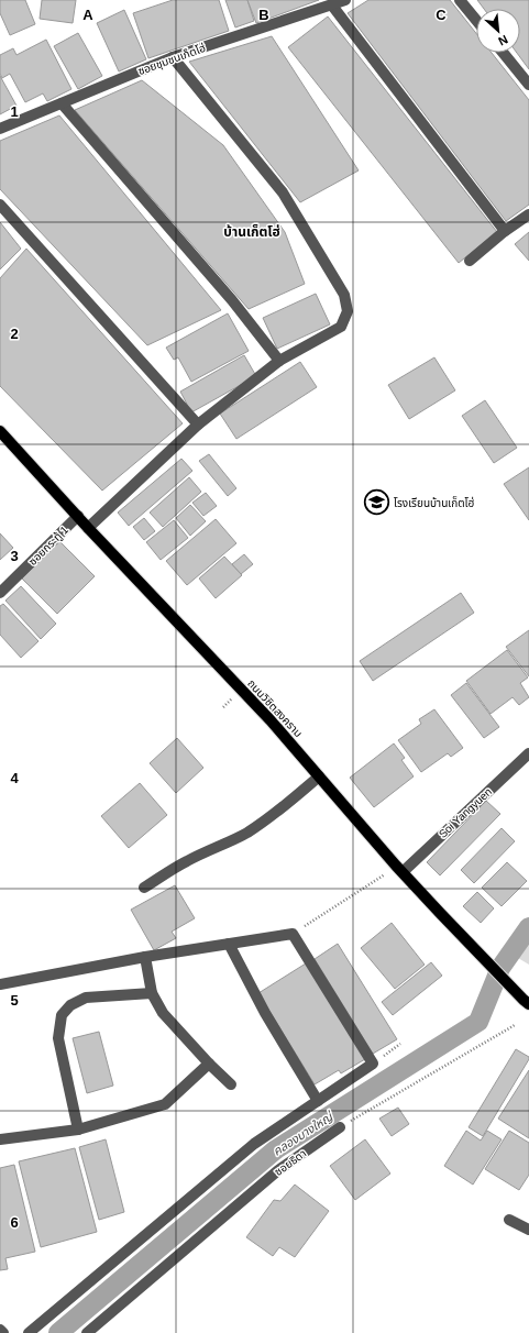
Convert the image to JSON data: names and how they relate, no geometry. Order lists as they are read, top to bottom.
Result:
{
  "streets": {
    "main road": ["ถนนวิชิตสงคราม"],
    "street": [
      "ซอยชุมชนเก็ตโฮ่",
      "ซอยกระทู้ 1",
      "Soi Yangyuen",
      "ซอยธิดา"
    ]
  },
  "crossings": [
    ["ซอยกระทู้ 1", "ถนนวิชิตสงคราม"],
    ["ถนนวิชิตสงคราม", "Soi Yangyuen"]
  ],
  "districts": ["บ้านเก็ตโฮ่"],
  "water": ["คลองบางใหญ่"],
  "places": {
    "school or university": ["โรงเรียนบ้านเก็ตโฮ่"]
  },
  "north": "bottom right",
  "grid": {
    "columns": ["A", "B", "C"],
    "rows": [
      "1",
      "2",
      "3",
      "4",
      "5",
      "6"
    ]
  }
}
